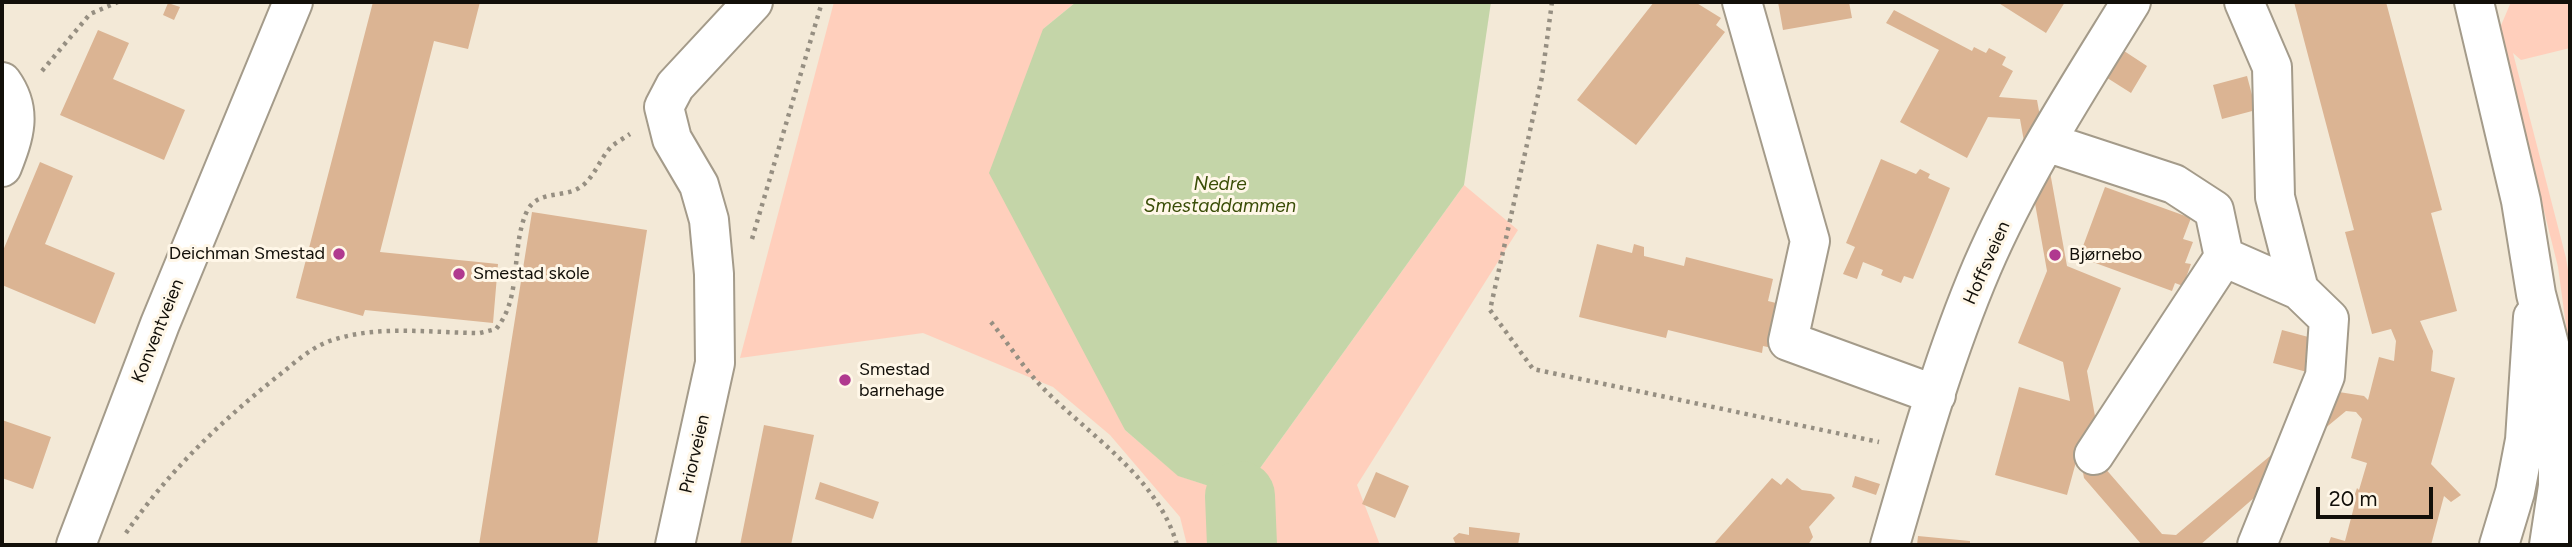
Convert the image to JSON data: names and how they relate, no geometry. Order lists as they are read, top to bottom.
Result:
{
  "streets": {
    "street": ["Hoffsveien", "Konventveien", "Priorveien"]
  },
  "water": ["Nedre Smestaddammen"],
  "places": [
    "Deichman Smestad",
    "Bjørnebo",
    "Smestad skole",
    "Smestad barnehage"
  ],
  "scale_bar": "20 m"
}
